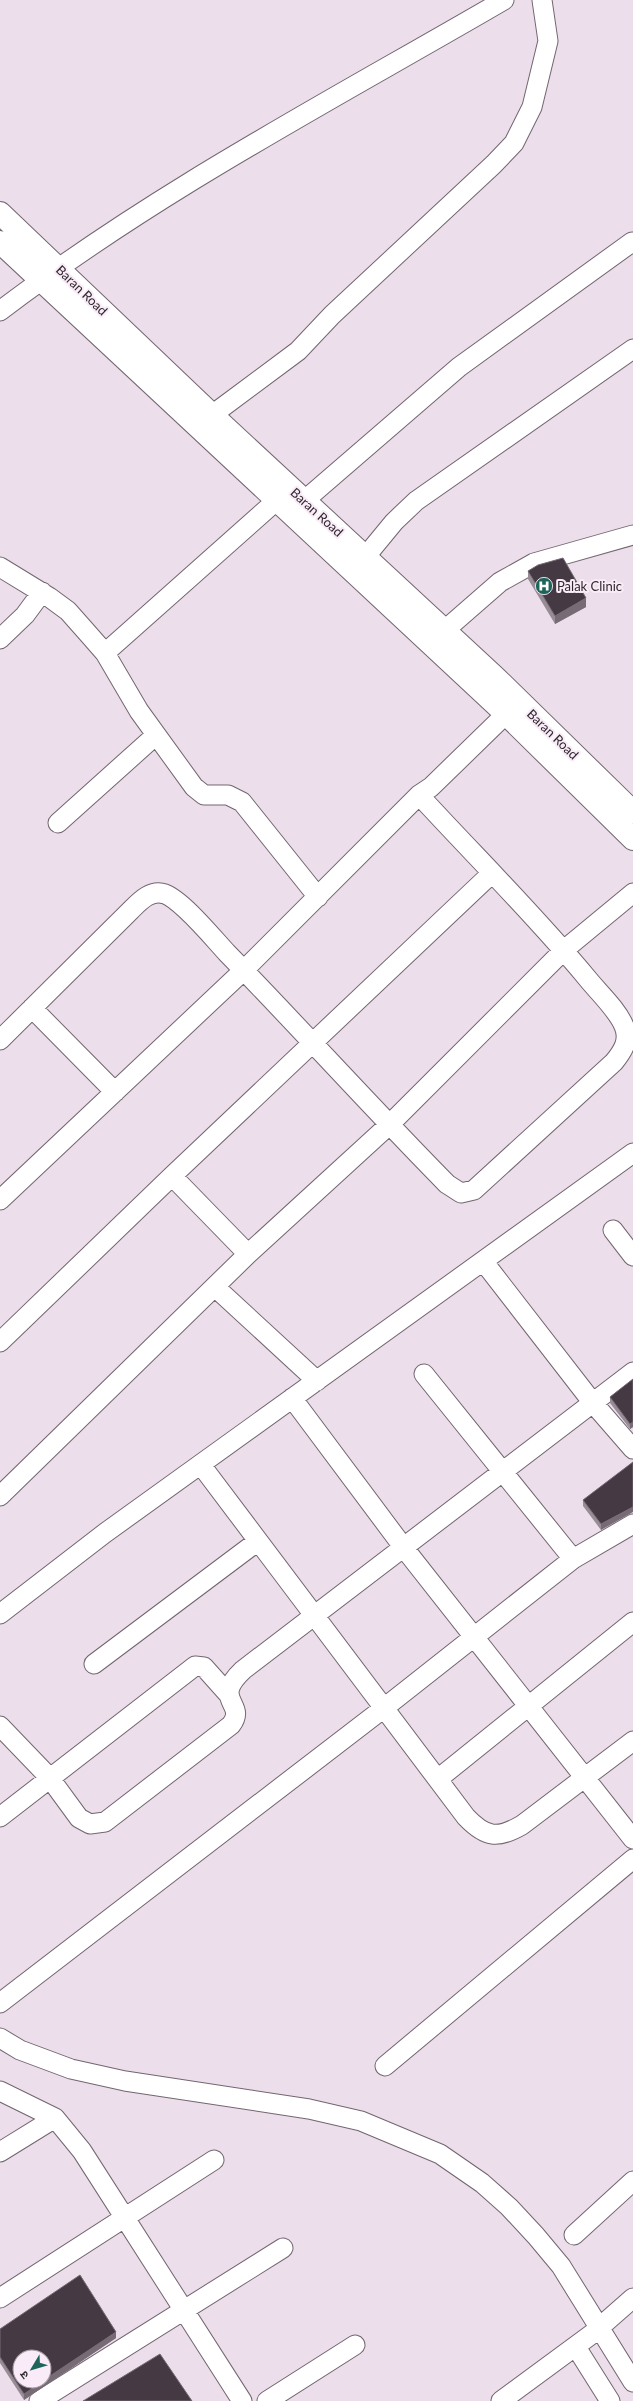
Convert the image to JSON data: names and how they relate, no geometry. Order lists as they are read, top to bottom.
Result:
{
  "streets": {
    "main road": ["Baran Road"]
  },
  "places": {
    "hospital": ["Palak Clinic"]
  },
  "north": "bottom left"
}
